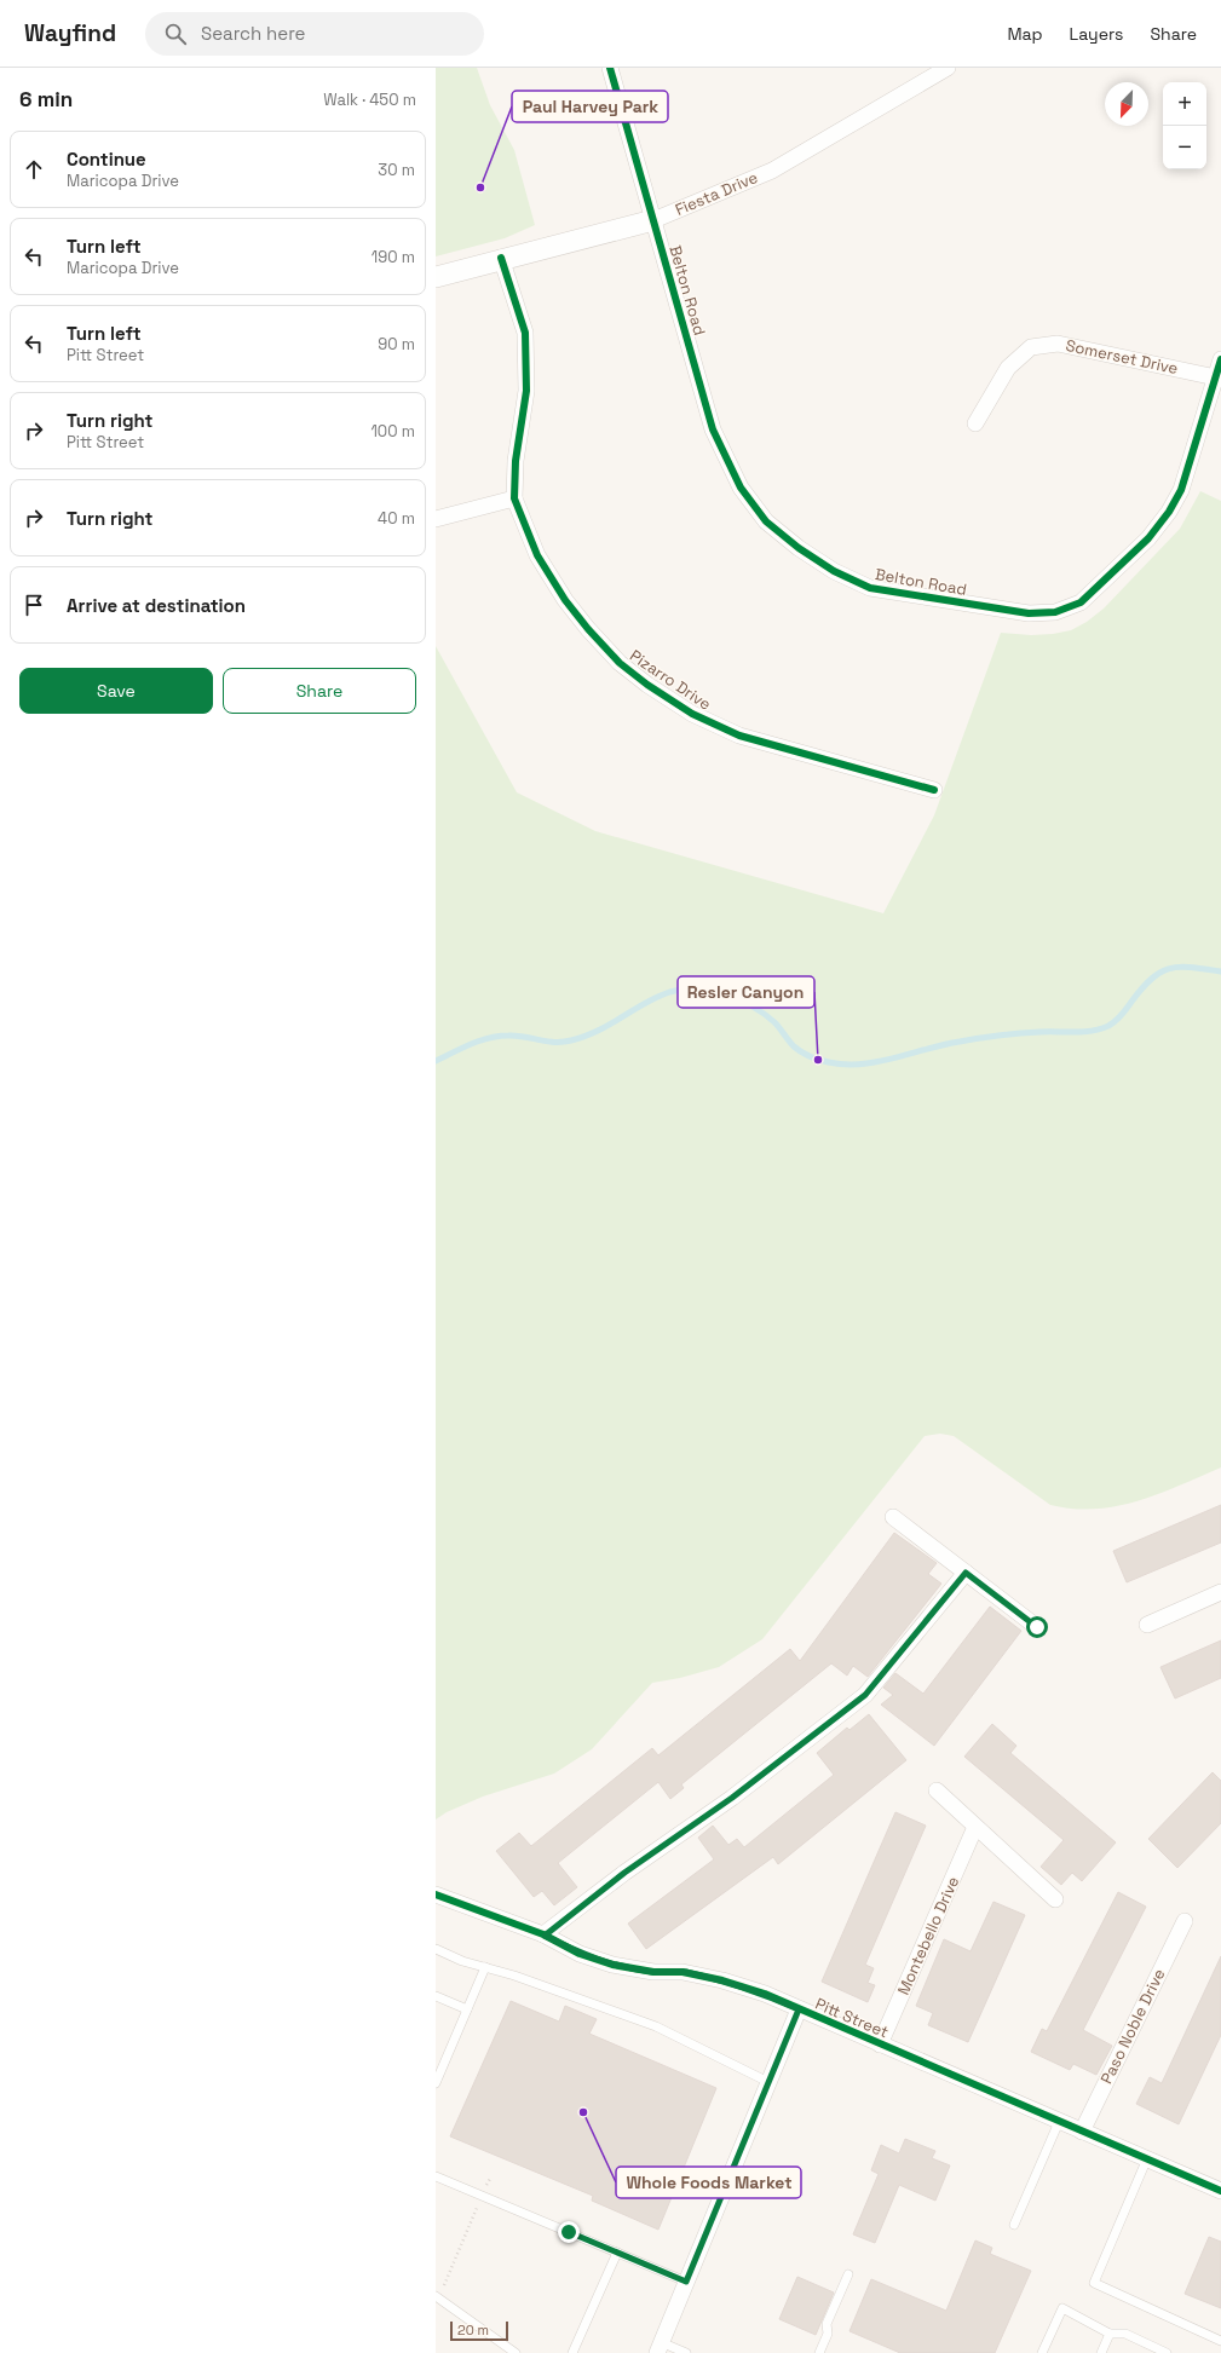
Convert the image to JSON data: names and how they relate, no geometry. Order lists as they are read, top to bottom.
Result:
{
  "streets": {
    "street": [
      "Fiesta Drive",
      "Belton Road",
      "Somerset Drive",
      "Pizarro Drive",
      "Montebello Drive",
      "Pitt Street",
      "Paso Noble Drive"
    ]
  },
  "crossings": [
    ["Fiesta Drive", "Belton Road"],
    ["Fiesta Drive", "Pizarro Drive"],
    ["Belton Road", "Somerset Drive"],
    ["Montebello Drive", "Pitt Street"],
    ["Pitt Street", "Paso Noble Drive"]
  ],
  "places": ["Paul Harvey Park", "Resler Canyon", "Whole Foods Market"],
  "scale_bar": "20 m",
  "north": "bottom left",
  "page": {
    "header": "Wayfind",
    "search": "Search here",
    "nav": ["Map", "Layers", "Share"],
    "heading": ["6 min", "Walk · 450 m"],
    "map_buttons": ["+", "−"],
    "list": [
      ["Continue", "Maricopa Drive", "30 m"],
      ["Turn left", "Maricopa Drive", "190 m"],
      ["Turn left", "Pitt Street", "90 m"],
      ["Turn right", "Pitt Street", "100 m"],
      ["Turn right", "40 m"],
      "Arrive at destination"
    ],
    "buttons": ["Save", "Share"],
    "scale": "20 m"
  }
}
